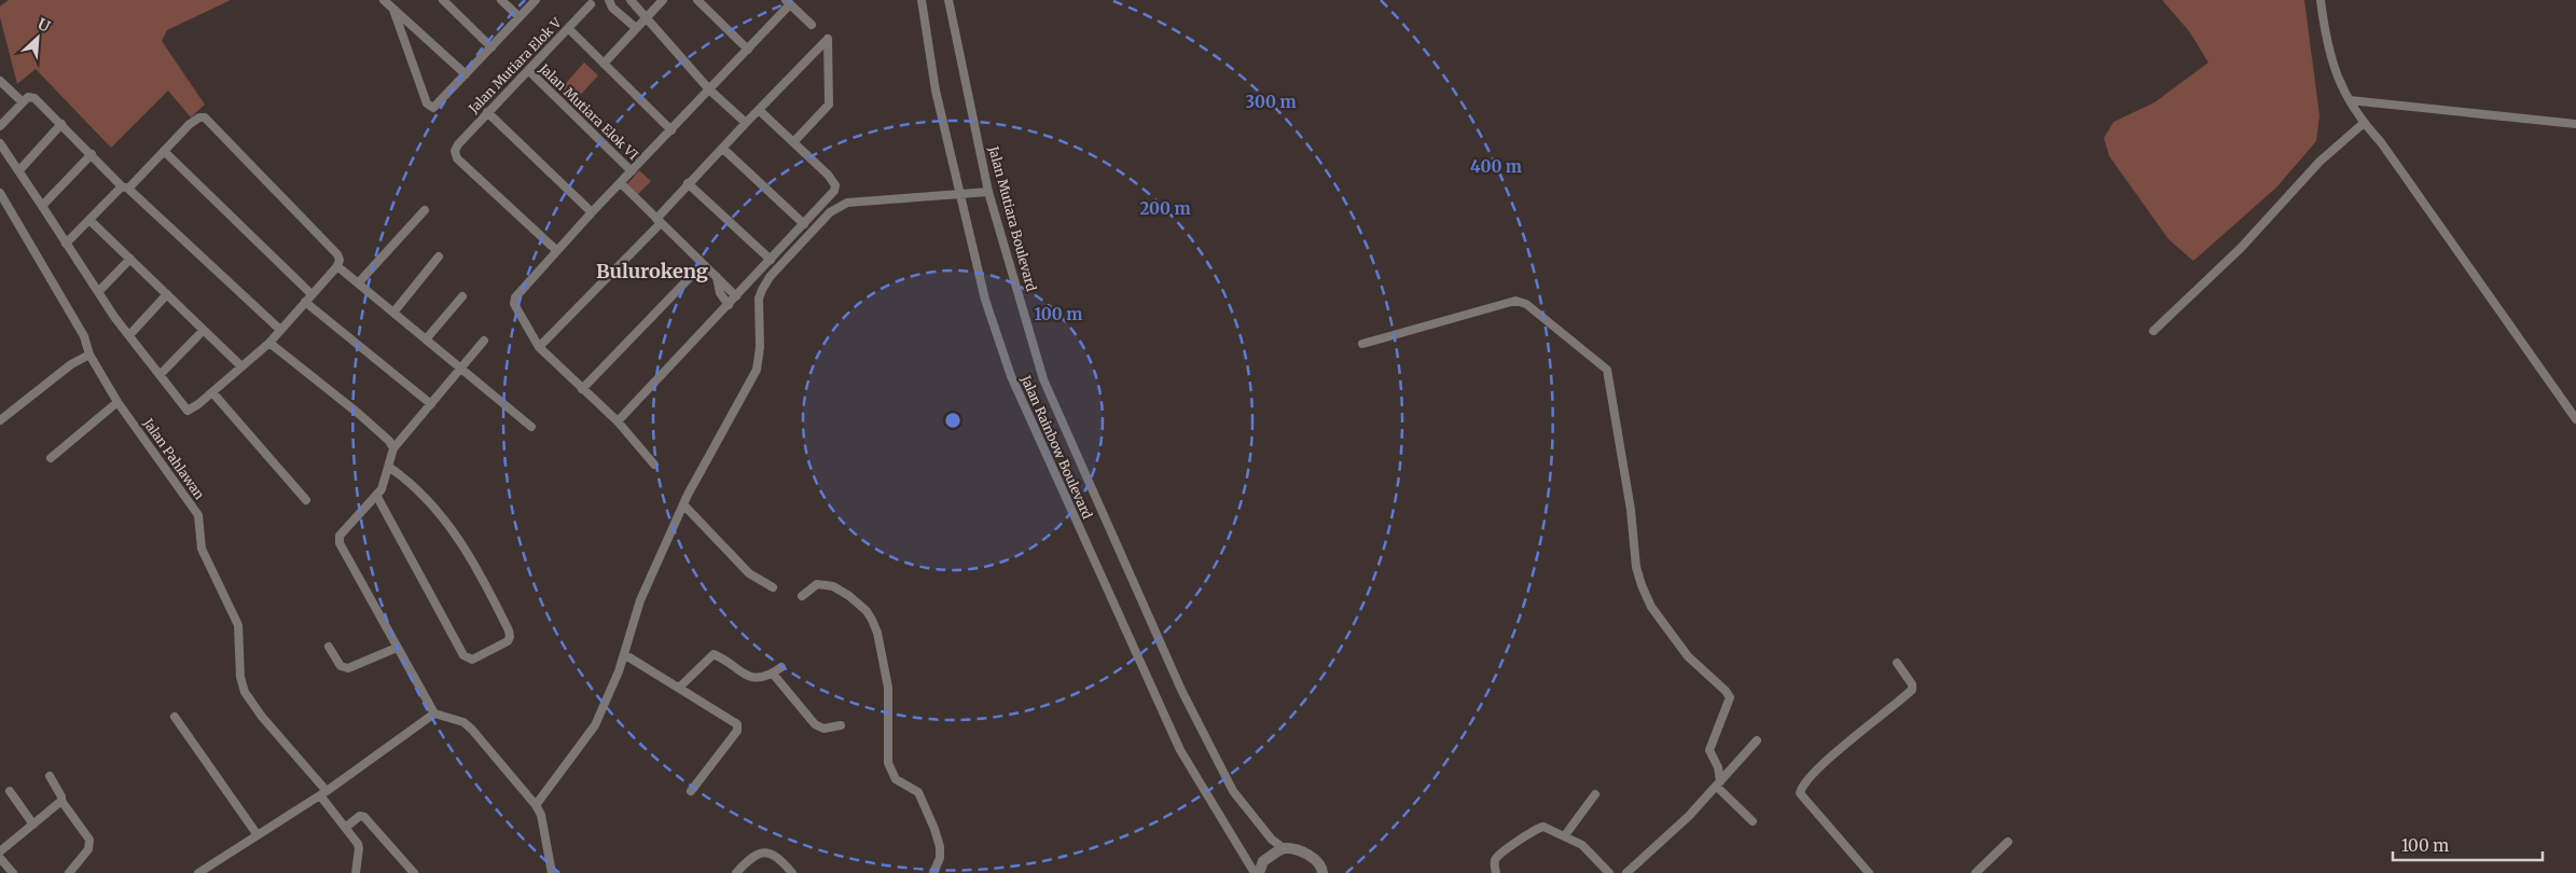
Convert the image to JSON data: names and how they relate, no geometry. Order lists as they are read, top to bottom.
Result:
{
  "streets": {
    "street": [
      "Jalan Mutiara Elok V",
      "Jalan Mutiara Elok VI",
      "Jalan Mutiara Boulevard",
      "Jalan Rainbow Boulevard",
      "Jalan Pahlawan"
    ]
  },
  "crossings": [
    ["Jalan Mutiara Elok V", "Jalan Mutiara Elok VI"],
    ["Jalan Mutiara Boulevard", "Jalan Rainbow Boulevard"]
  ],
  "districts": ["Bulurokeng"],
  "scale_bar": "100 m",
  "north": "top right",
  "rings": [
    "300 m",
    "400 m",
    "200 m",
    "100 m"
  ]
}
